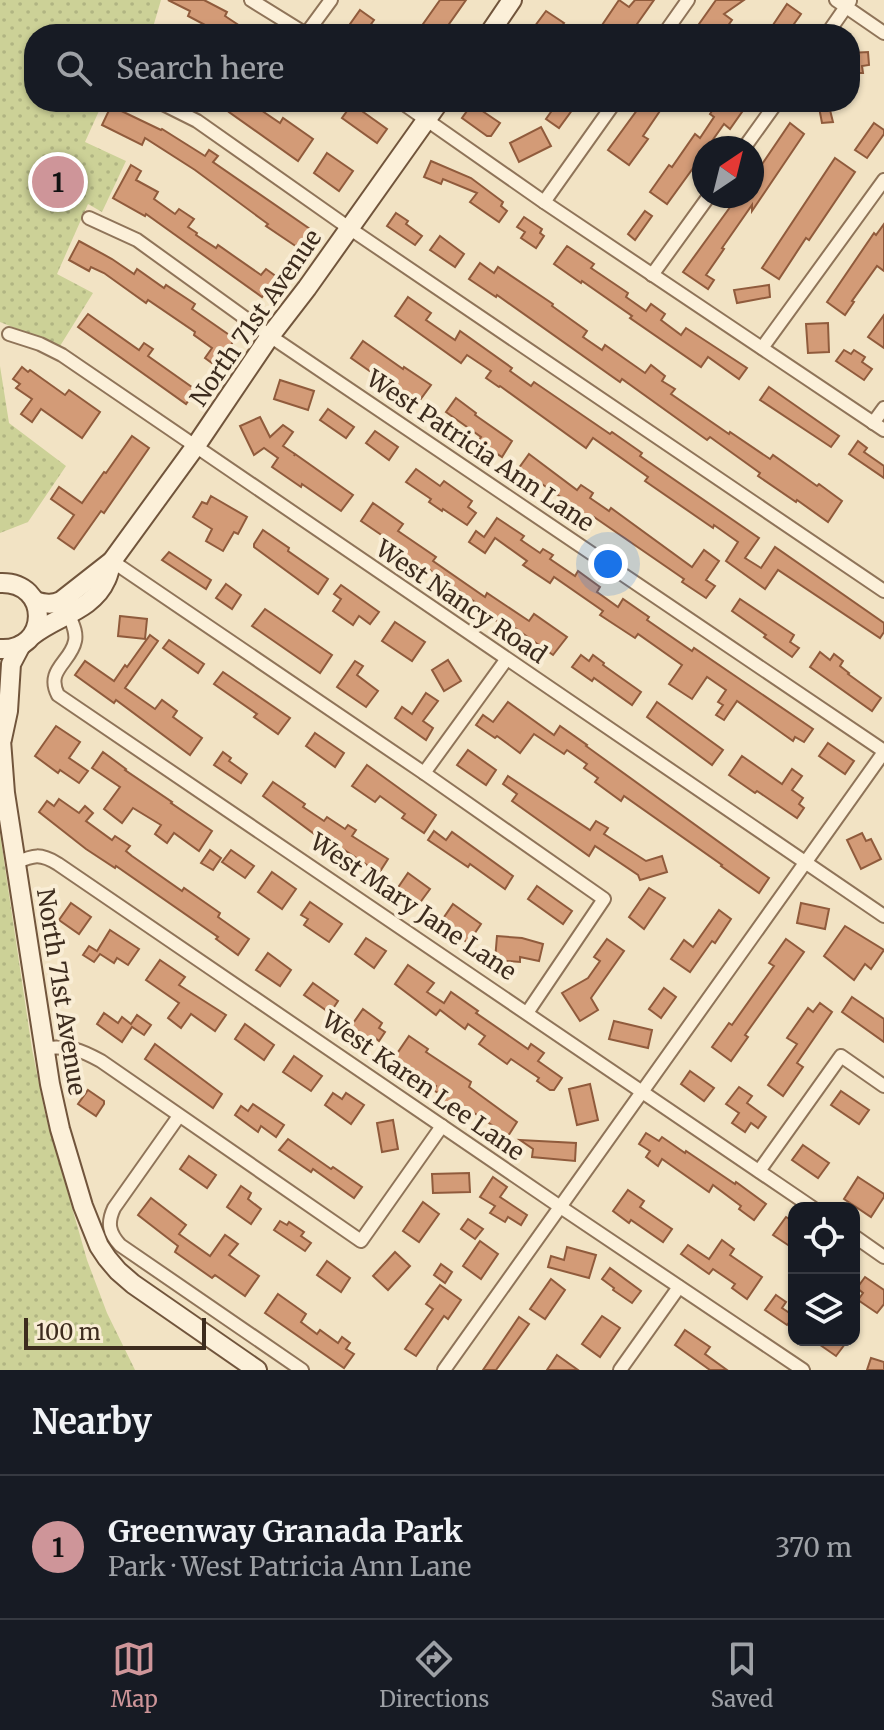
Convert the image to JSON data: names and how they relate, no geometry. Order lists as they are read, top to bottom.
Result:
{
  "streets": {
    "street": [
      "North 71st Avenue",
      "West Patricia Ann Lane",
      "West Nancy Road",
      "West Mary Jane Lane",
      "West Karen Lee Lane"
    ]
  },
  "crossings": [
    ["North 71st Avenue", "West Patricia Ann Lane"],
    ["North 71st Avenue", "West Nancy Road"],
    ["North 71st Avenue", "West Mary Jane Lane"],
    ["North 71st Avenue", "West Karen Lee Lane"]
  ],
  "scale_bar": "100 m",
  "north": "top right",
  "page": {
    "search": "Search here",
    "pins": "1",
    "scale": "100 m",
    "heading": "Nearby",
    "list": [
      {
        "mark": "1",
        "name": "Greenway Granada Park",
        "note": "Park · West Patricia Ann Lane",
        "value": "370 m"
      }
    ],
    "nav": ["Map", "Directions", "Saved"]
  }
}
